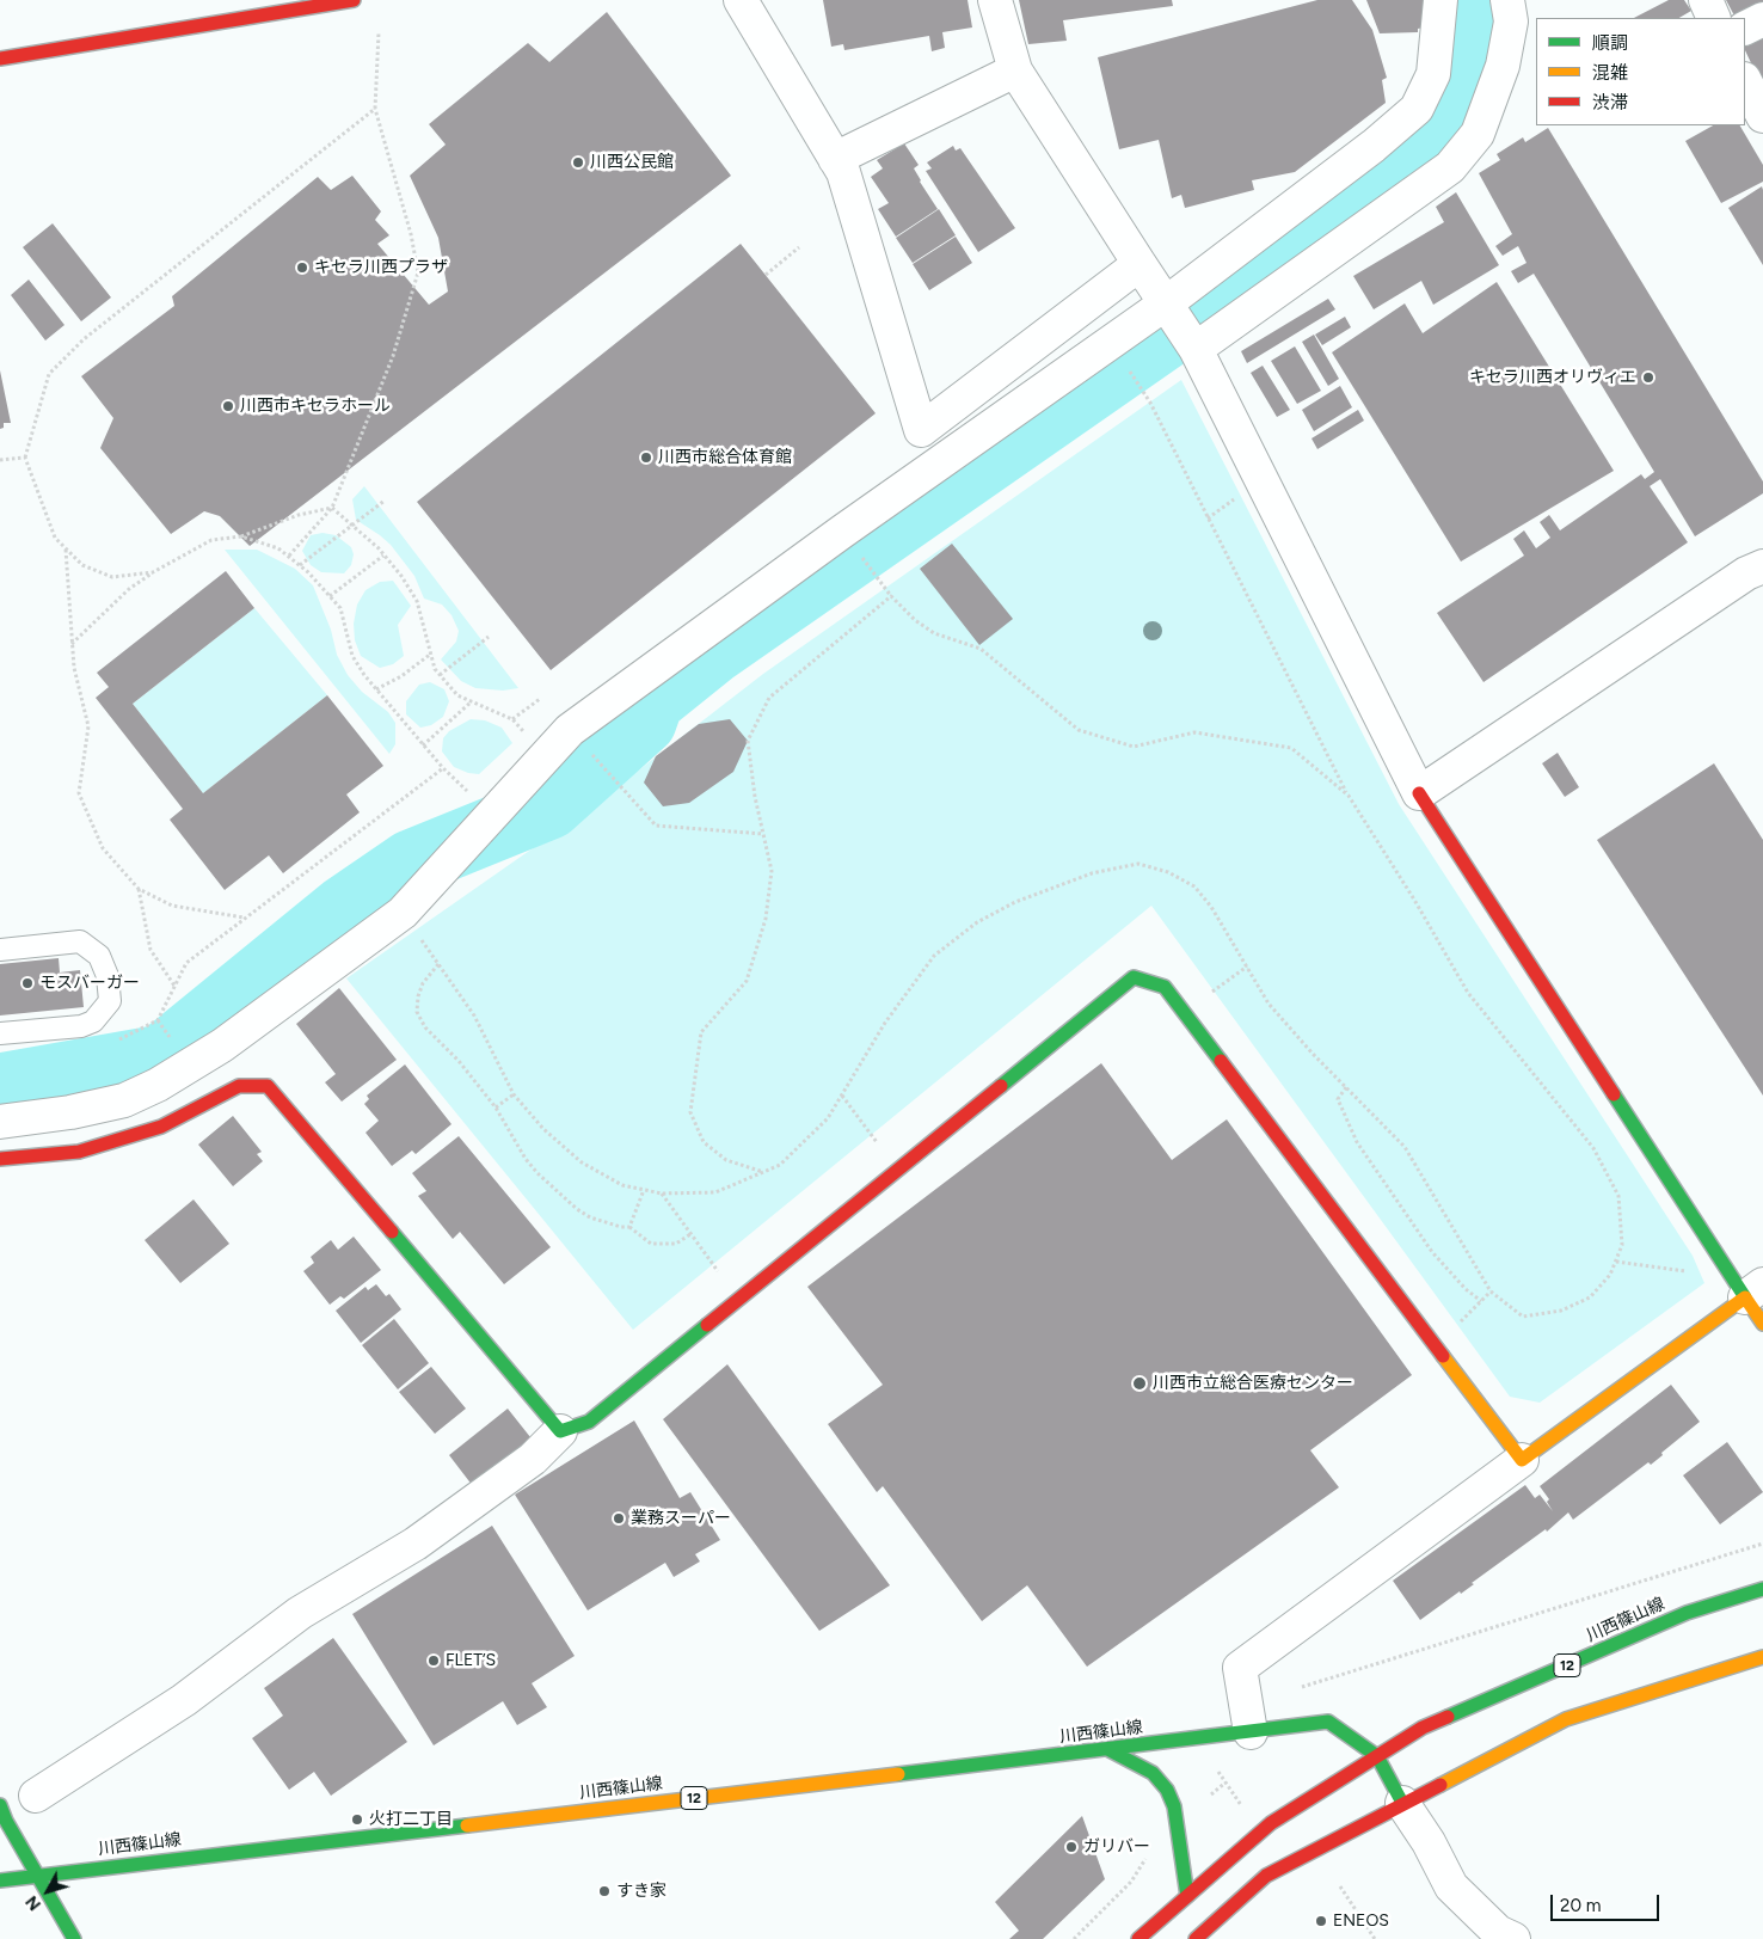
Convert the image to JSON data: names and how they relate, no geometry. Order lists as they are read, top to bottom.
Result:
{
  "streets": {
    "street": ["川西篠山線", "12"]
  },
  "places": [
    "川西公民館",
    "キセラ川西プラザ",
    "キセラ川西オリヴィエ",
    "川西市キセラホール",
    "川西市総合体育館",
    "モスバーガー",
    "川西市立総合医療センター",
    "業務スーパー",
    "FLET’S",
    "火打二丁目",
    "ガリバー",
    "すき家",
    "ENEOS"
  ],
  "legend": ["順調", "混雑", "渋滞"],
  "scale_bar": "20 m",
  "north": "bottom left"
}
